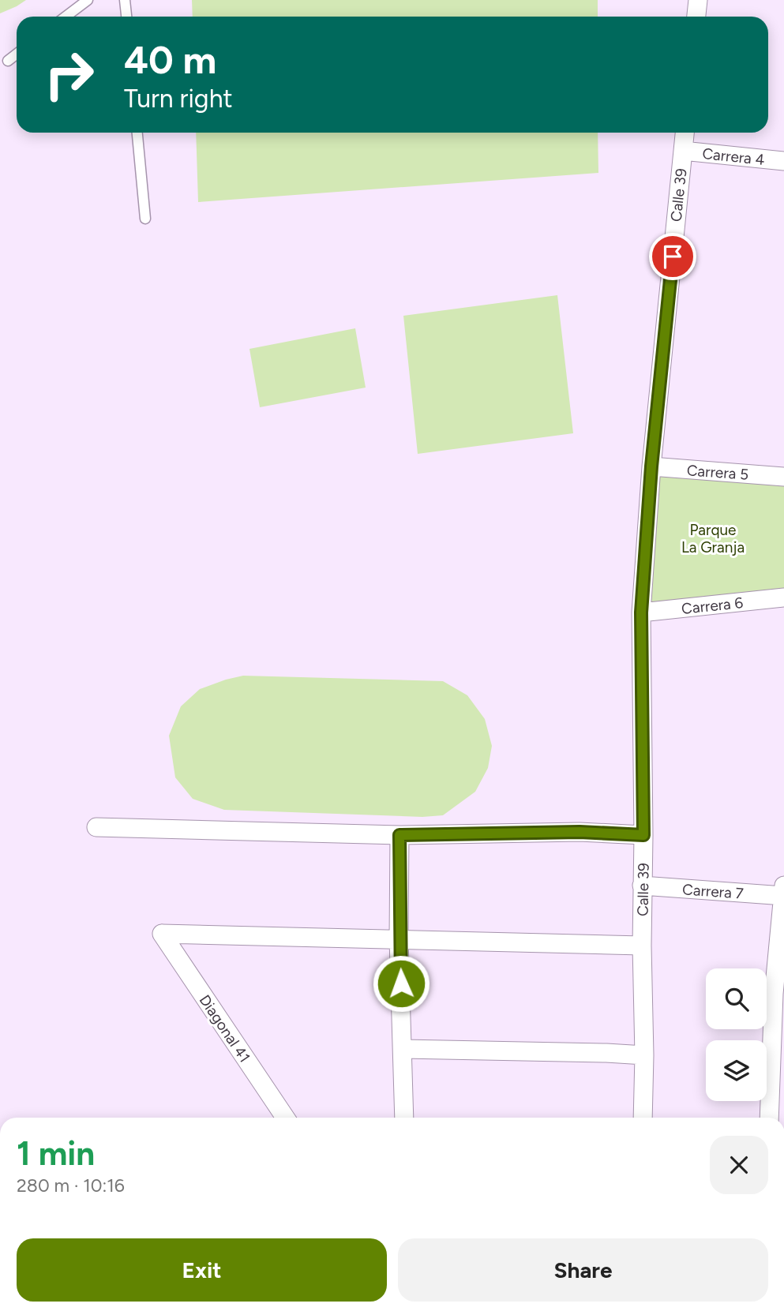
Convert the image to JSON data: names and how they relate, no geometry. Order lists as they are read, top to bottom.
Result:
{
  "streets": {
    "street": [
      "Carrera 4",
      "Calle 39",
      "Carrera 5",
      "Carrera 6",
      "Carrera 7",
      "Diagonal 41"
    ]
  },
  "crossings": [
    ["Carrera 4", "Calle 39"],
    ["Calle 39", "Carrera 5"],
    ["Calle 39", "Carrera 6"],
    ["Calle 39", "Carrera 7"]
  ],
  "parks": ["Parque La Granja"],
  "page": {
    "turn": ["40 m", "Turn right"],
    "heading": ["1 min", "280 m · 10:16"],
    "buttons": ["Exit", "Share"]
  }
}
